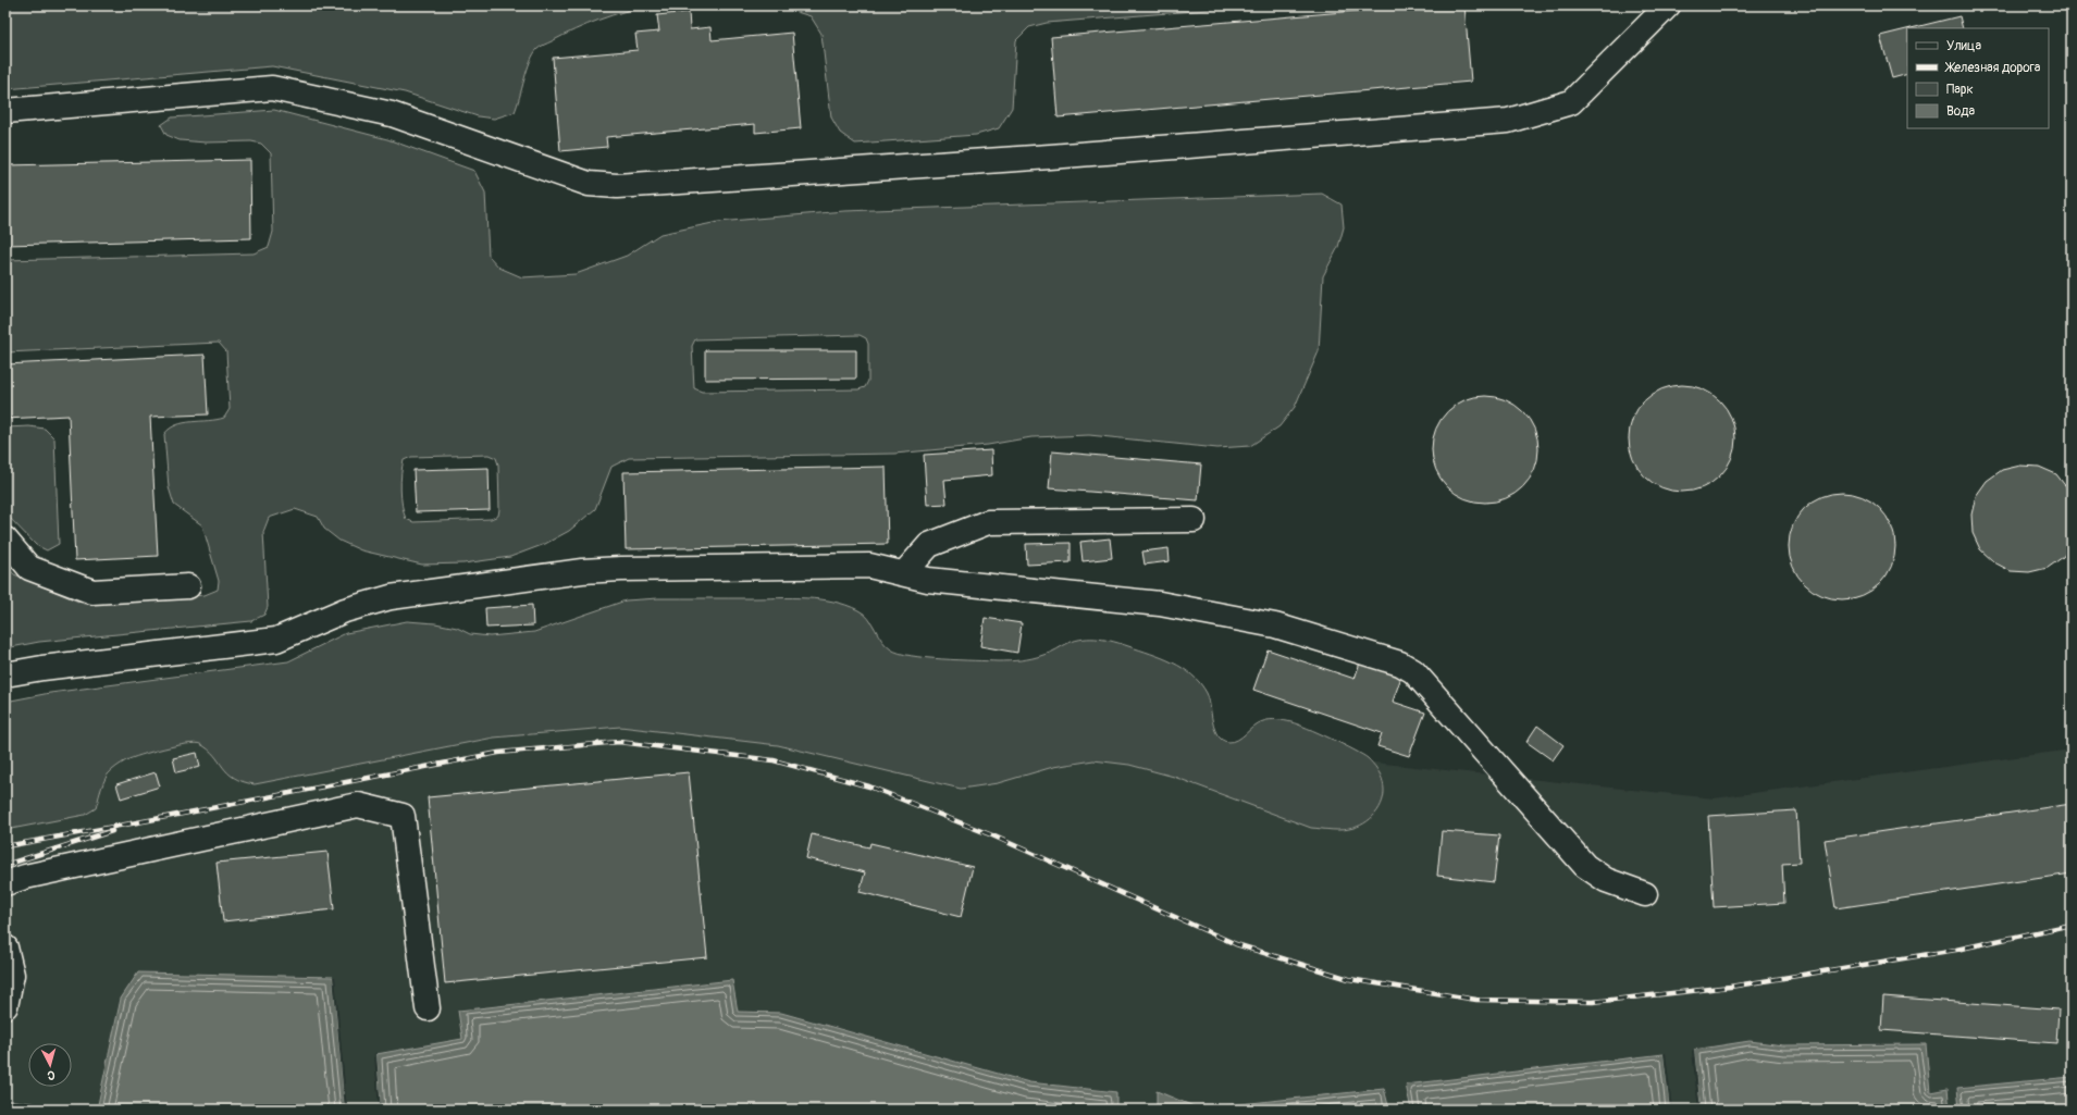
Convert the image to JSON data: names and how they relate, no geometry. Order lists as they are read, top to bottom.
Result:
{
  "legend": [
    "Улица",
    "Железная дорога",
    "Парк",
    "Вода"
  ],
  "north": "bottom"
}
